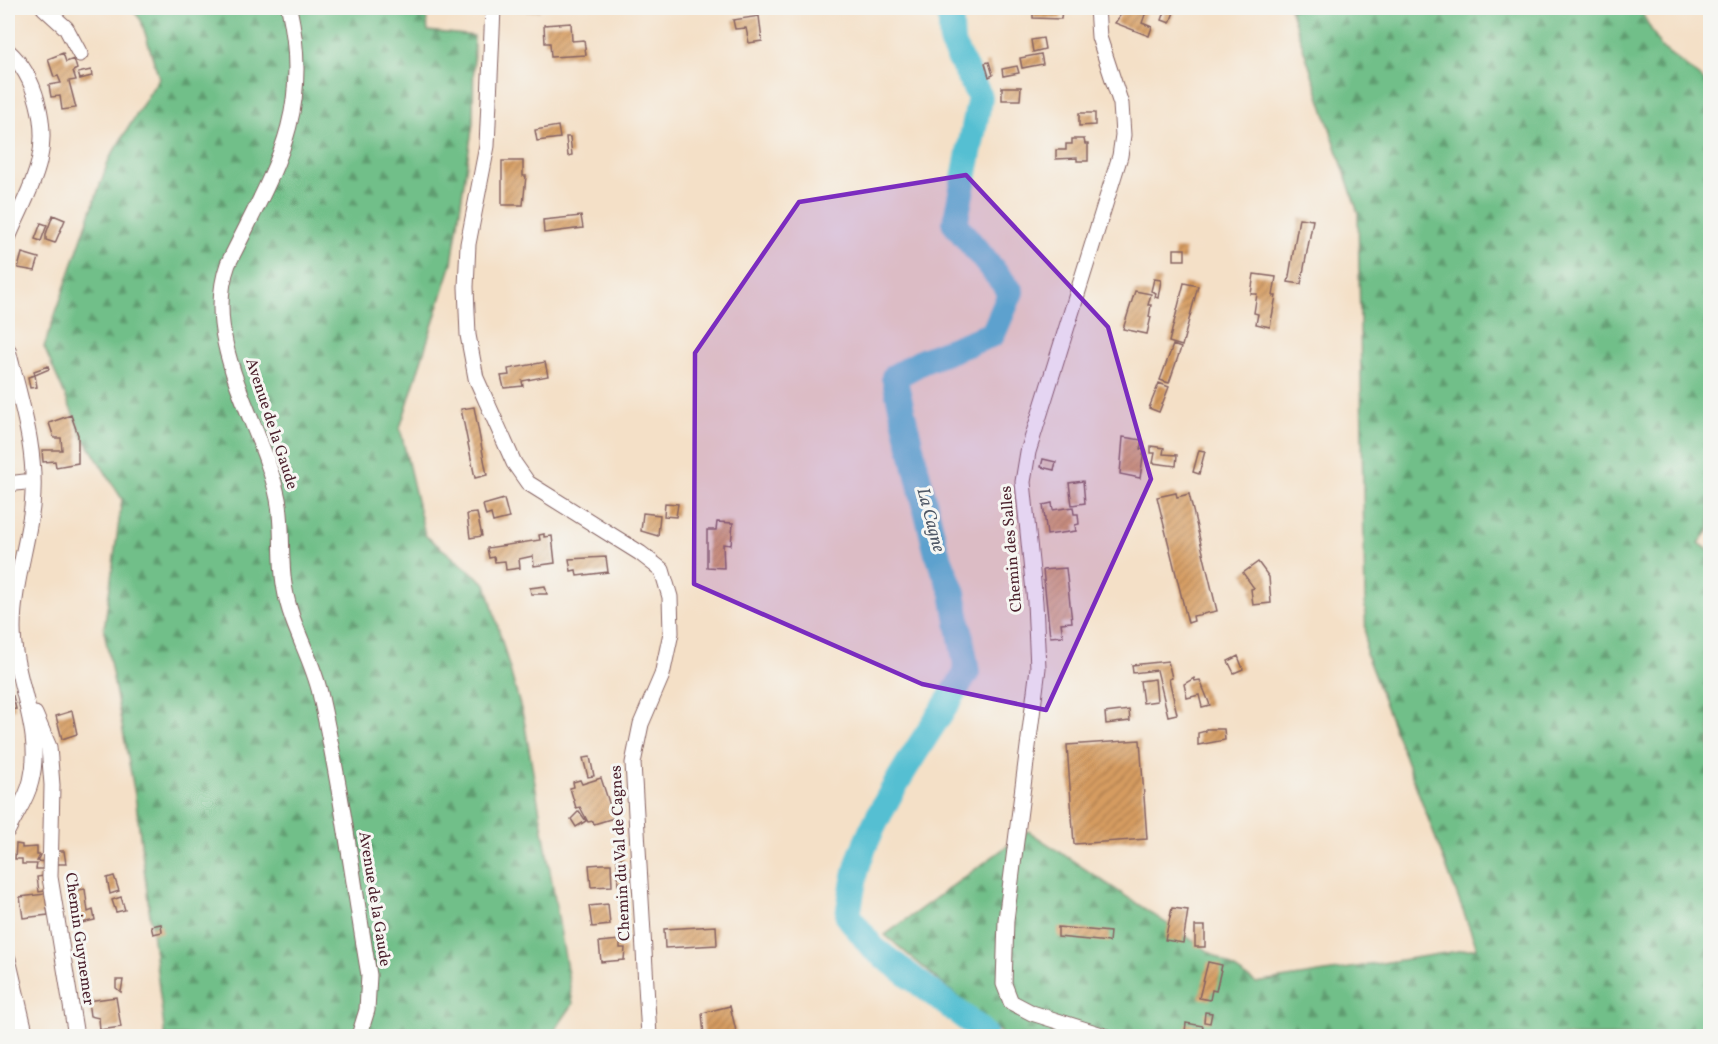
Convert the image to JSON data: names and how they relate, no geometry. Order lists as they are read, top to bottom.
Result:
{
  "streets": {
    "street": [
      "Avenue de la Gaude",
      "Chemin des Salles",
      "Chemin du Val de Cagnes",
      "Chemin Guynemer"
    ]
  },
  "water": ["La Cagne"]
}
